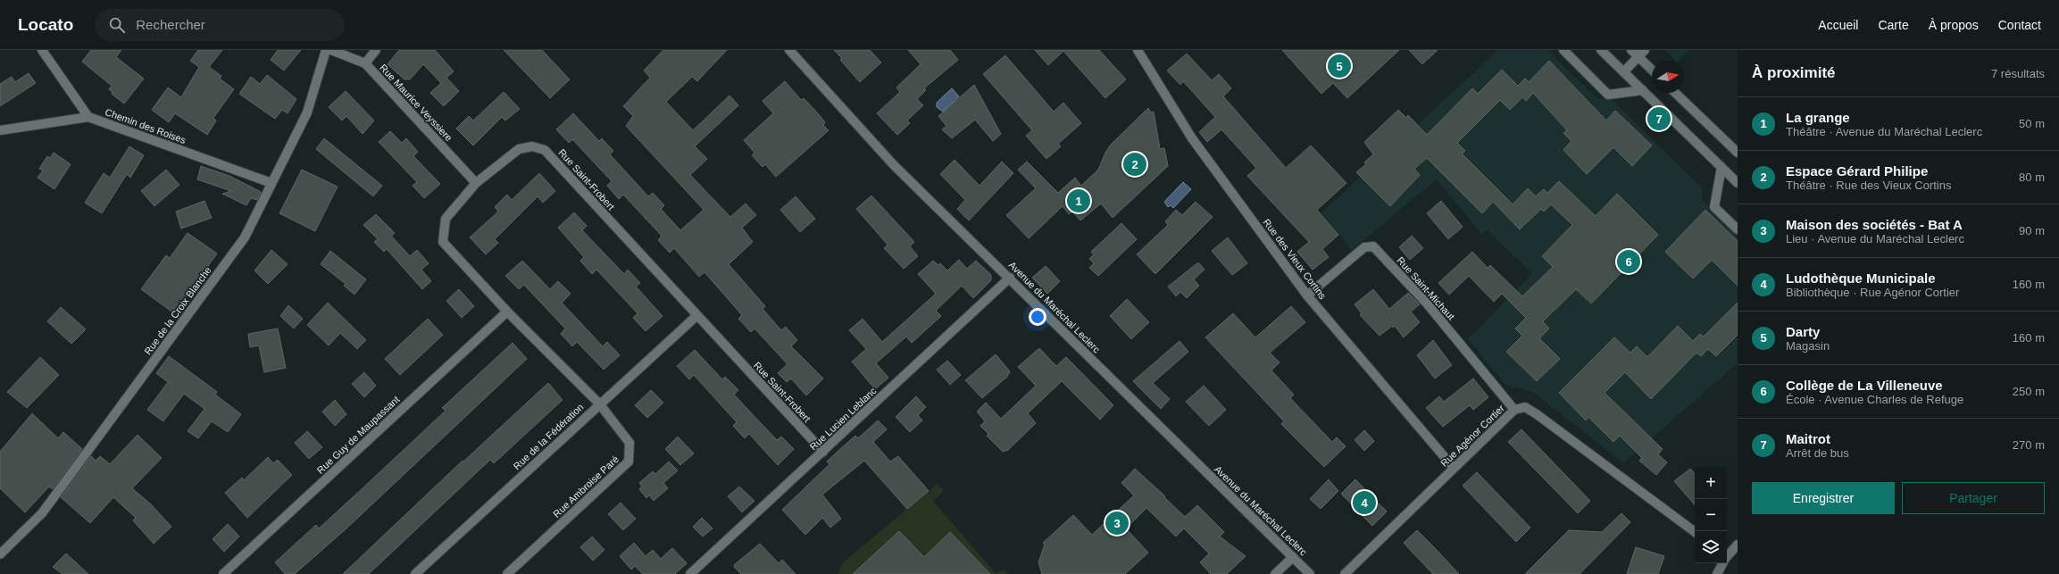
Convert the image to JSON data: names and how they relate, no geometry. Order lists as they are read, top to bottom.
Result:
{
  "streets": {
    "street": [
      "Rue Maurice Veyssiere",
      "Chemin des Roises",
      "Rue Saint-Frobert",
      "Rue des Vieux Cortins",
      "Rue Saint-Michaut",
      "Avenue du Maréchal Leclerc",
      "Rue de la Croix Blanche",
      "Rue Lucien Leblanc",
      "Rue Guy de Maupassant",
      "Rue Agénor Cortier",
      "Rue de la Fédération",
      "Rue Ambroise Paré"
    ]
  },
  "crossings": [
    ["Rue Maurice Veyssiere", "Rue Saint-Frobert"],
    ["Chemin des Roises", "Rue de la Croix Blanche"],
    ["Rue Saint-Frobert", "Rue Lucien Leblanc"],
    ["Rue Saint-Frobert", "Rue Guy de Maupassant"],
    ["Rue Saint-Frobert", "Rue de la Fédération"],
    ["Rue Saint-Frobert", "Rue Ambroise Paré"],
    ["Rue des Vieux Cortins", "Rue Saint-Michaut"],
    ["Rue des Vieux Cortins", "Rue Agénor Cortier"],
    ["Rue Saint-Michaut", "Rue Agénor Cortier"],
    ["Avenue du Maréchal Leclerc", "Rue Lucien Leblanc"],
    ["Rue de la Fédération", "Rue Ambroise Paré"]
  ],
  "north": "right",
  "page": {
    "header": "Locato",
    "search": "Rechercher",
    "nav": [
      "Accueil",
      "Carte",
      "À propos",
      "Contact"
    ],
    "heading": ["À proximité", "7 résultats"],
    "pins": [
      "5",
      "7",
      "2",
      "1",
      "6",
      "4",
      "3"
    ],
    "list": [
      {
        "mark": "1",
        "name": "La grange",
        "note": "Théâtre · Avenue du Maréchal Leclerc",
        "value": "50 m"
      },
      {
        "mark": "2",
        "name": "Espace Gérard Philipe",
        "note": "Théâtre · Rue des Vieux Cortins",
        "value": "80 m"
      },
      {
        "mark": "3",
        "name": "Maison des sociétés - Bat A",
        "note": "Lieu · Avenue du Maréchal Leclerc",
        "value": "90 m"
      },
      {
        "mark": "4",
        "name": "Ludothèque Municipale",
        "note": "Bibliothèque · Rue Agénor Cortier",
        "value": "160 m"
      },
      {
        "mark": "5",
        "name": "Darty",
        "note": "Magasin",
        "value": "160 m"
      },
      {
        "mark": "6",
        "name": "Collège de La Villeneuve",
        "note": "École · Avenue Charles de Refuge",
        "value": "250 m"
      },
      {
        "mark": "7",
        "name": "Maitrot",
        "note": "Arrêt de bus",
        "value": "270 m"
      }
    ],
    "map_buttons": ["+", "−"],
    "buttons": ["Enregistrer", "Partager"]
  }
}
